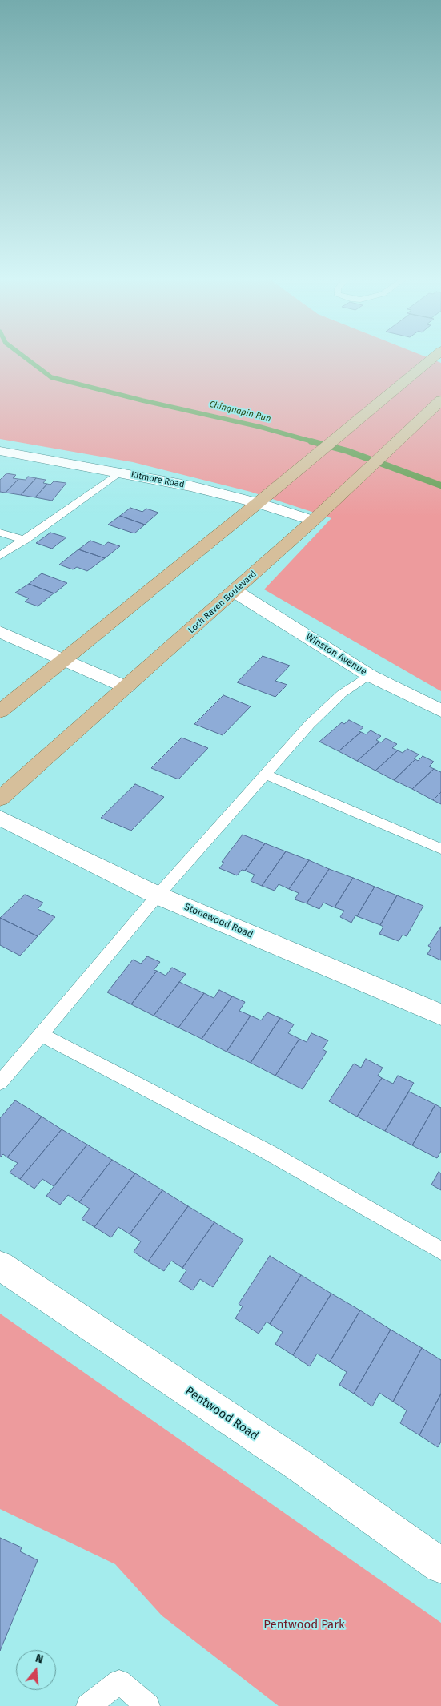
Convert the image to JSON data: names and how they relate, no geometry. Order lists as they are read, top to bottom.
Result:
{
  "streets": {
    "main road": ["Loch Raven Boulevard"],
    "street": [
      "Kitmore Road",
      "Winston Avenue",
      "Stonewood Road",
      "Pentwood Road"
    ]
  },
  "crossings": [
    ["Kitmore Road", "Loch Raven Boulevard"],
    ["Loch Raven Boulevard", "Winston Avenue"]
  ],
  "water": ["Chinquapin Run"],
  "parks": ["Pentwood Park"],
  "north": "top"
}
